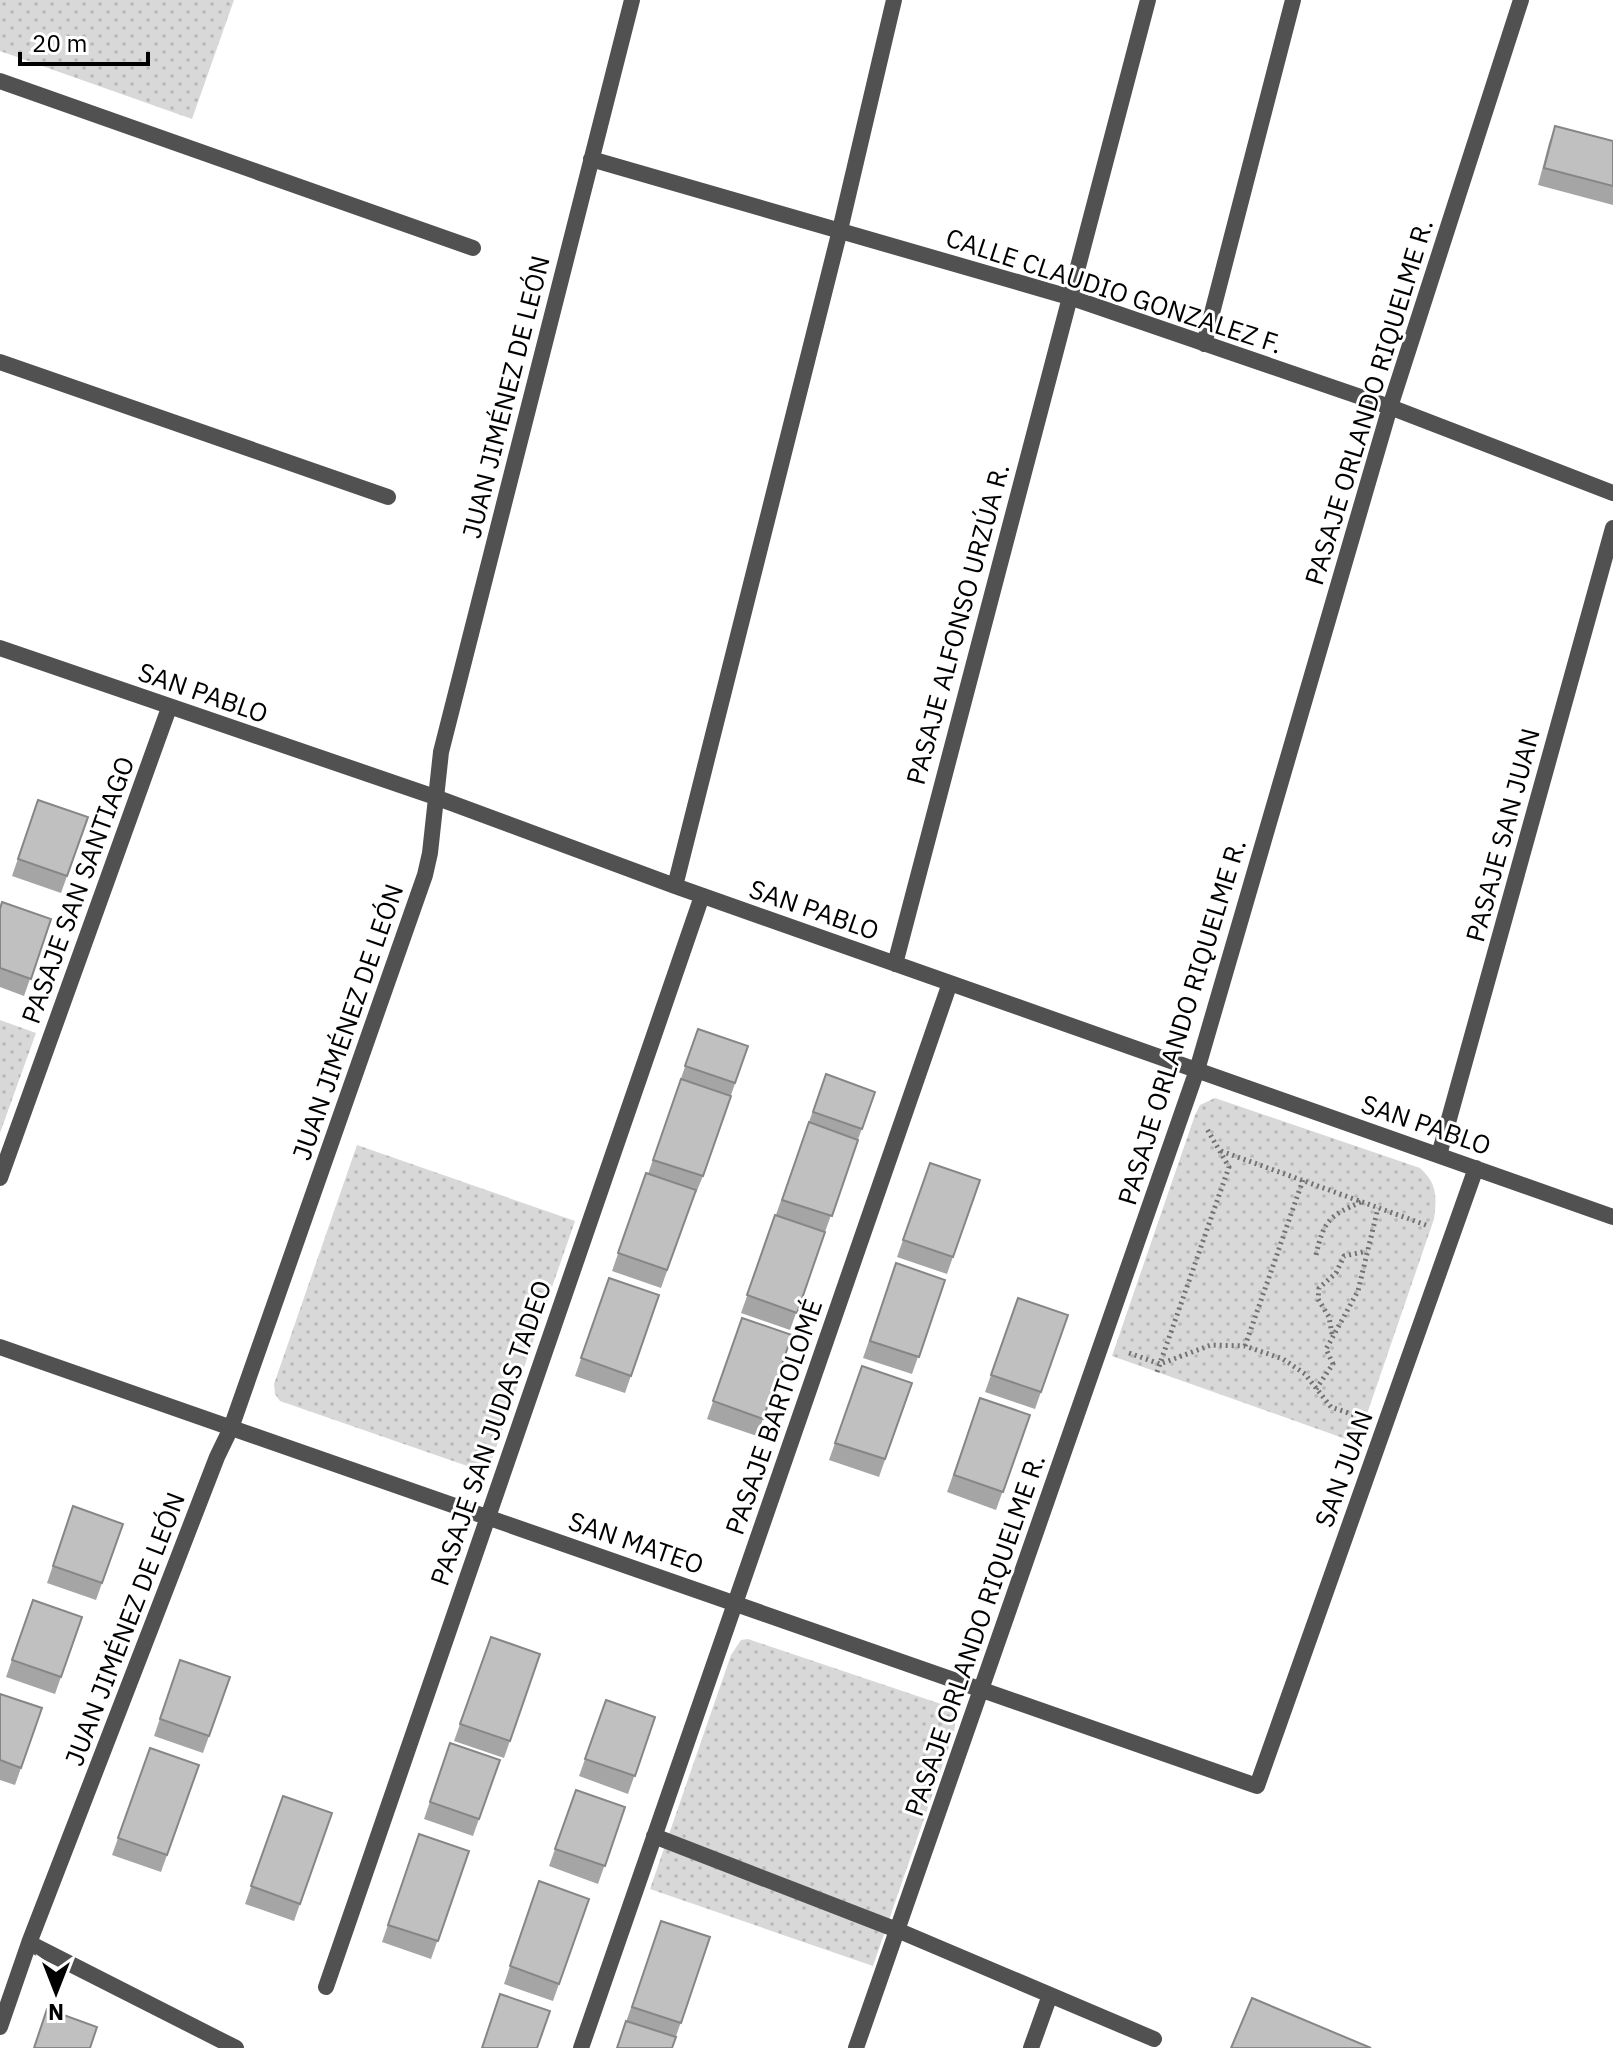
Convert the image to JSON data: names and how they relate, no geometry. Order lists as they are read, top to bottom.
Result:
{
  "streets": {
    "street": [
      "CALLE CLAUDIO GONZALEZ F.",
      "JUAN JIMÉNEZ DE LEÓN",
      "PASAJE ORLANDO RIQUELME R.",
      "PASAJE ALFONSO URZÚA R.",
      "SAN PABLO",
      "PASAJE SAN JUAN",
      "PASAJE SAN SANTIAGO",
      "PASAJE BARTOLOMÉ",
      "PASAJE SAN JUDAS TADEO",
      "SAN JUAN",
      "SAN MATEO"
    ]
  },
  "crossings": [
    ["CALLE CLAUDIO GONZALEZ F.", "JUAN JIMÉNEZ DE LEÓN"],
    ["CALLE CLAUDIO GONZALEZ F.", "PASAJE ORLANDO RIQUELME R."],
    ["CALLE CLAUDIO GONZALEZ F.", "PASAJE ALFONSO URZÚA R."],
    ["JUAN JIMÉNEZ DE LEÓN", "SAN PABLO"],
    ["JUAN JIMÉNEZ DE LEÓN", "SAN MATEO"],
    ["PASAJE ORLANDO RIQUELME R.", "SAN PABLO"],
    ["PASAJE ORLANDO RIQUELME R.", "SAN MATEO"],
    ["PASAJE ALFONSO URZÚA R.", "SAN PABLO"],
    ["SAN PABLO", "PASAJE SAN JUAN"],
    ["SAN PABLO", "PASAJE SAN SANTIAGO"],
    ["SAN PABLO", "PASAJE BARTOLOMÉ"],
    ["SAN PABLO", "PASAJE SAN JUDAS TADEO"],
    ["SAN PABLO", "SAN JUAN"],
    ["PASAJE BARTOLOMÉ", "SAN MATEO"],
    ["PASAJE SAN JUDAS TADEO", "SAN MATEO"],
    ["SAN JUAN", "SAN MATEO"]
  ],
  "scale_bar": "20 m",
  "north": "bottom"
}
